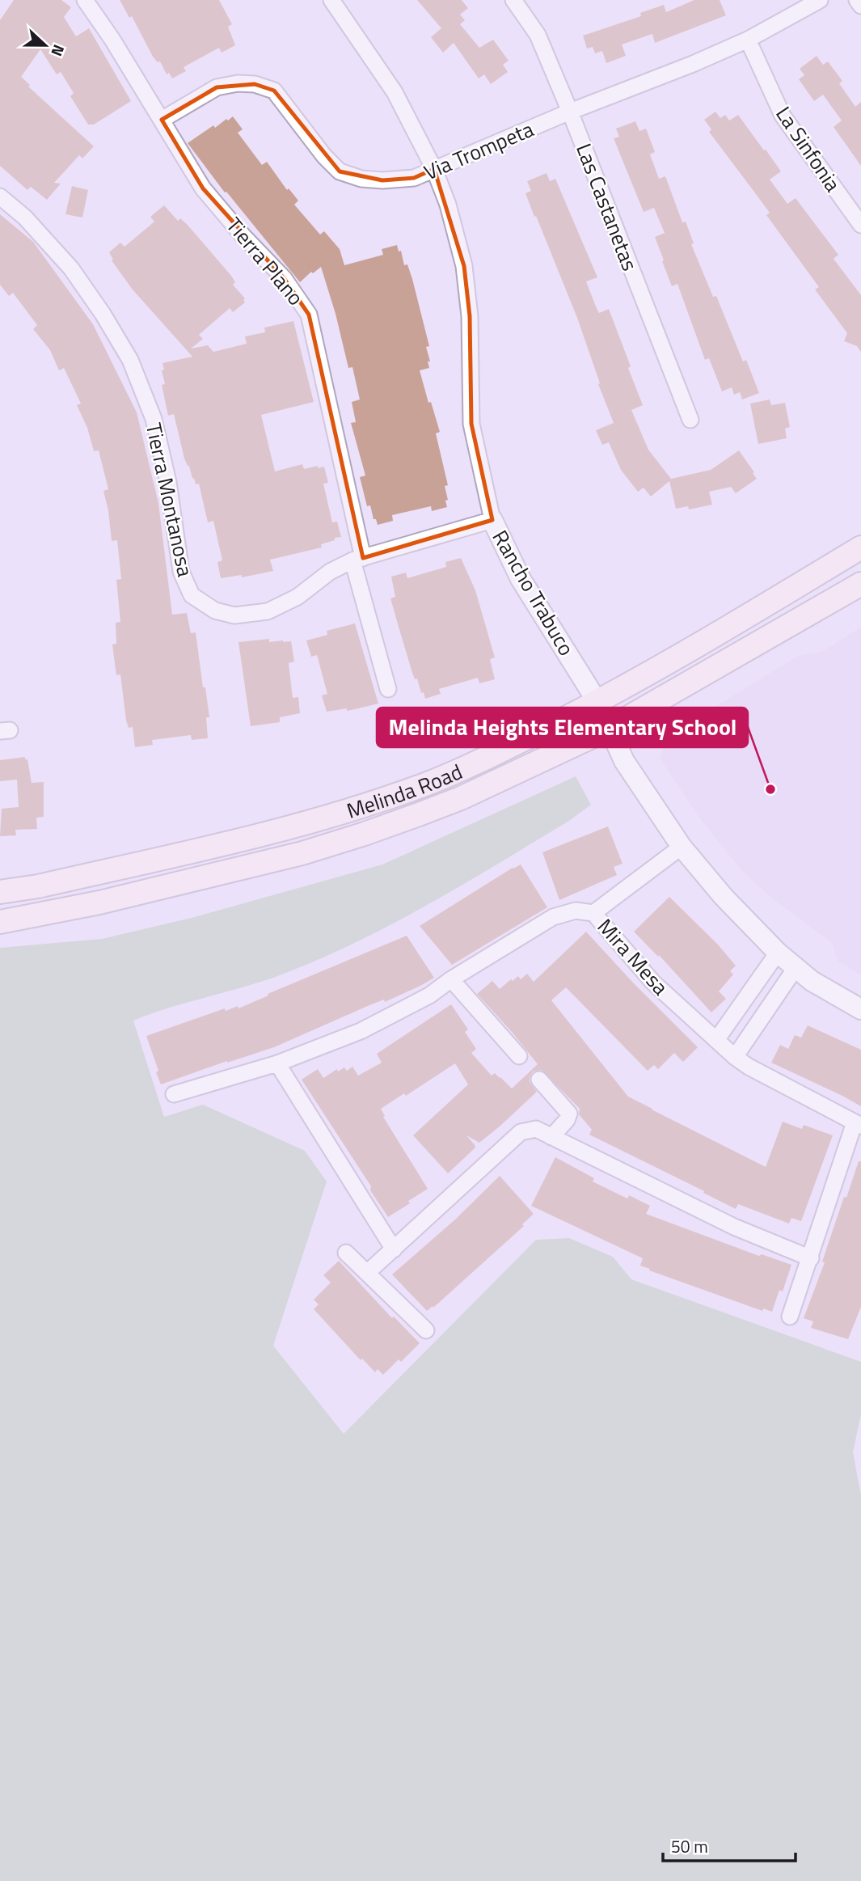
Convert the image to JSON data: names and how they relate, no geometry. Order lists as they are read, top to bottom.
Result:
{
  "streets": {
    "main road": ["Melinda Road"],
    "street": [
      "La Sinfonia",
      "Via Trompeta",
      "Las Castanetas",
      "Tierra Plano",
      "Tierra Montanosa",
      "Rancho Trabuco",
      "Mira Mesa"
    ]
  },
  "crossings": [
    ["La Sinfonia", "Via Trompeta"],
    ["Via Trompeta", "Las Castanetas"],
    ["Via Trompeta", "Tierra Plano"],
    ["Via Trompeta", "Rancho Trabuco"],
    ["Tierra Plano", "Tierra Montanosa"],
    ["Tierra Montanosa", "Rancho Trabuco"],
    ["Rancho Trabuco", "Melinda Road"]
  ],
  "places": ["Melinda Heights Elementary School"],
  "scale_bar": "50 m",
  "north": "right"
}
